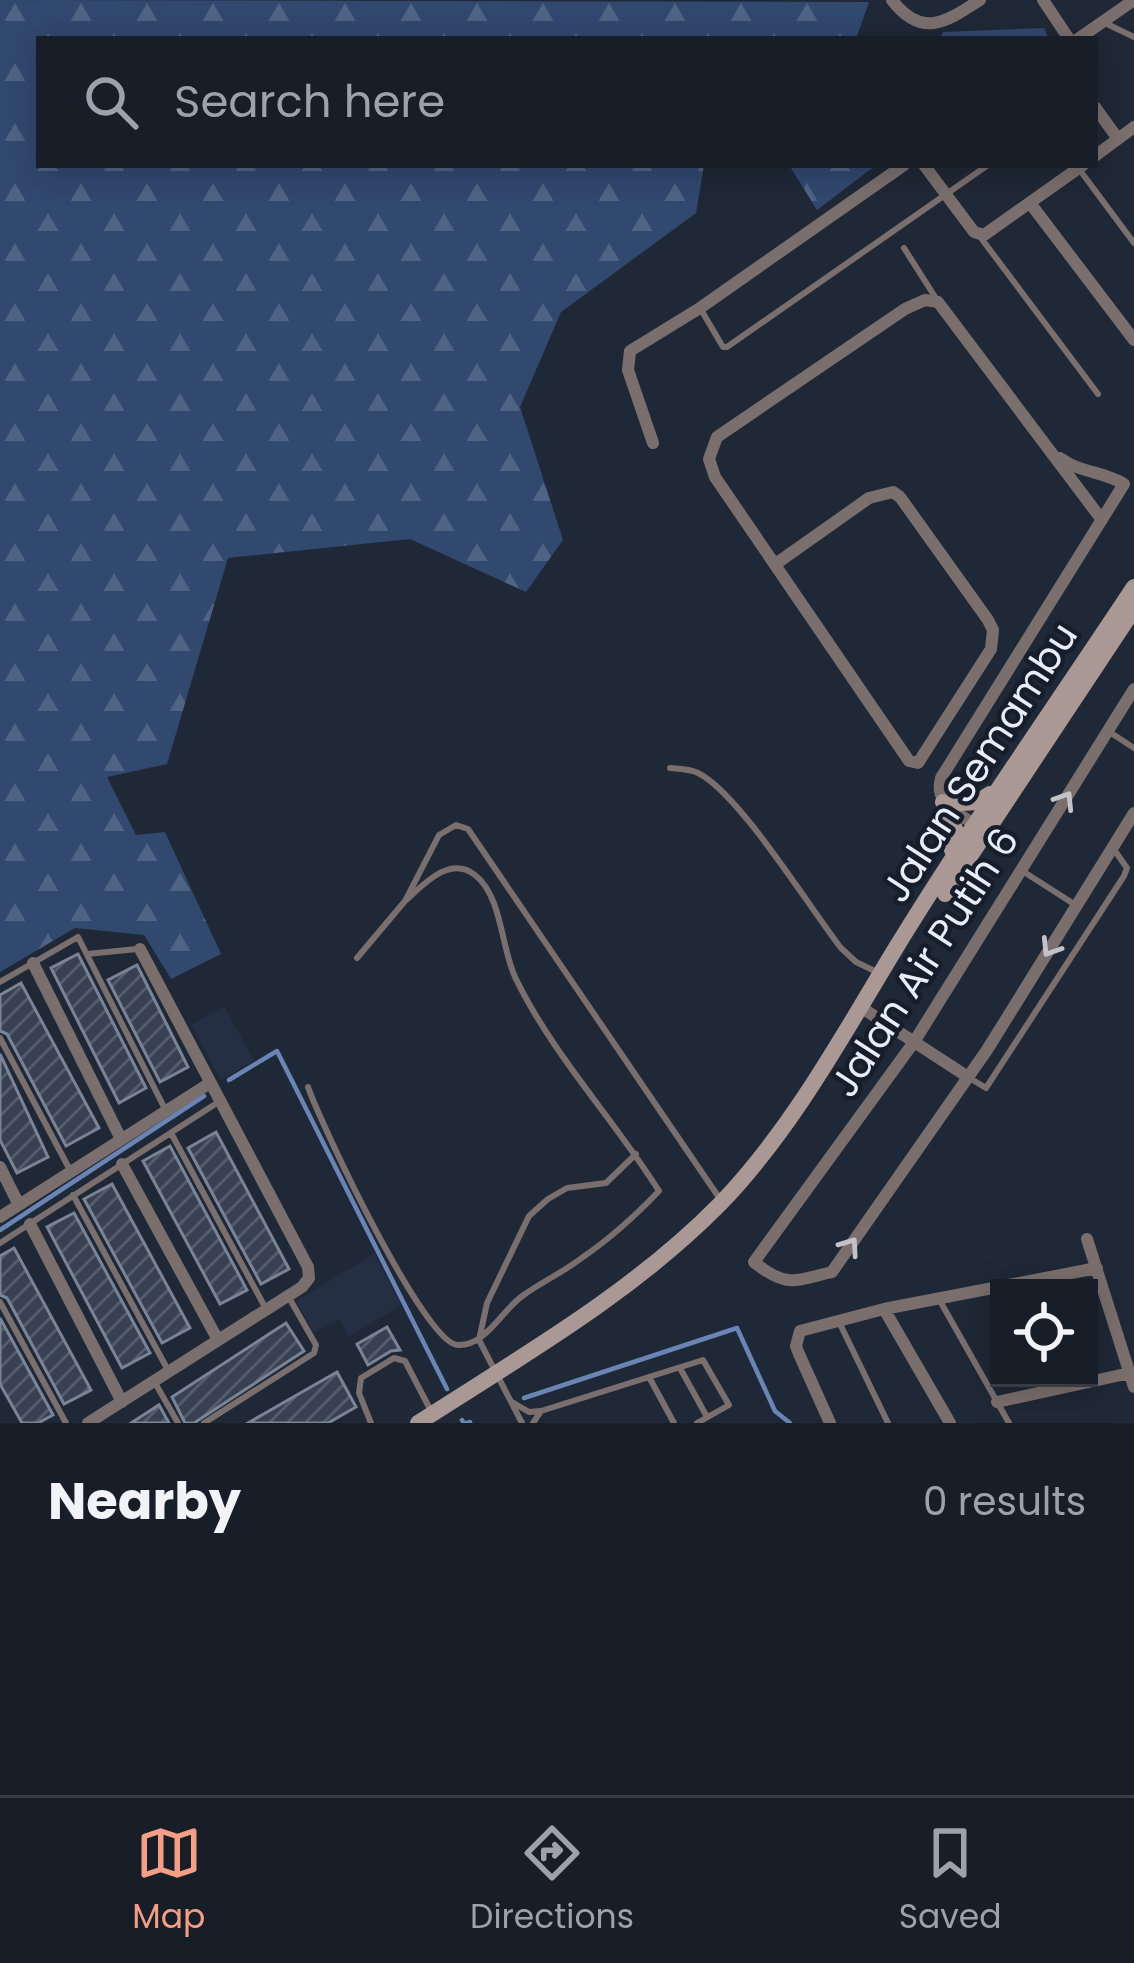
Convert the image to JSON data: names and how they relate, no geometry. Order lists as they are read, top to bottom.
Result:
{
  "streets": {
    "main road": ["Jalan Semambu"],
    "street": ["Jalan Air Putih 6"]
  },
  "page": {
    "search": "Search here",
    "heading": ["Nearby", "0 results"],
    "nav": ["Map", "Directions", "Saved"]
  }
}
